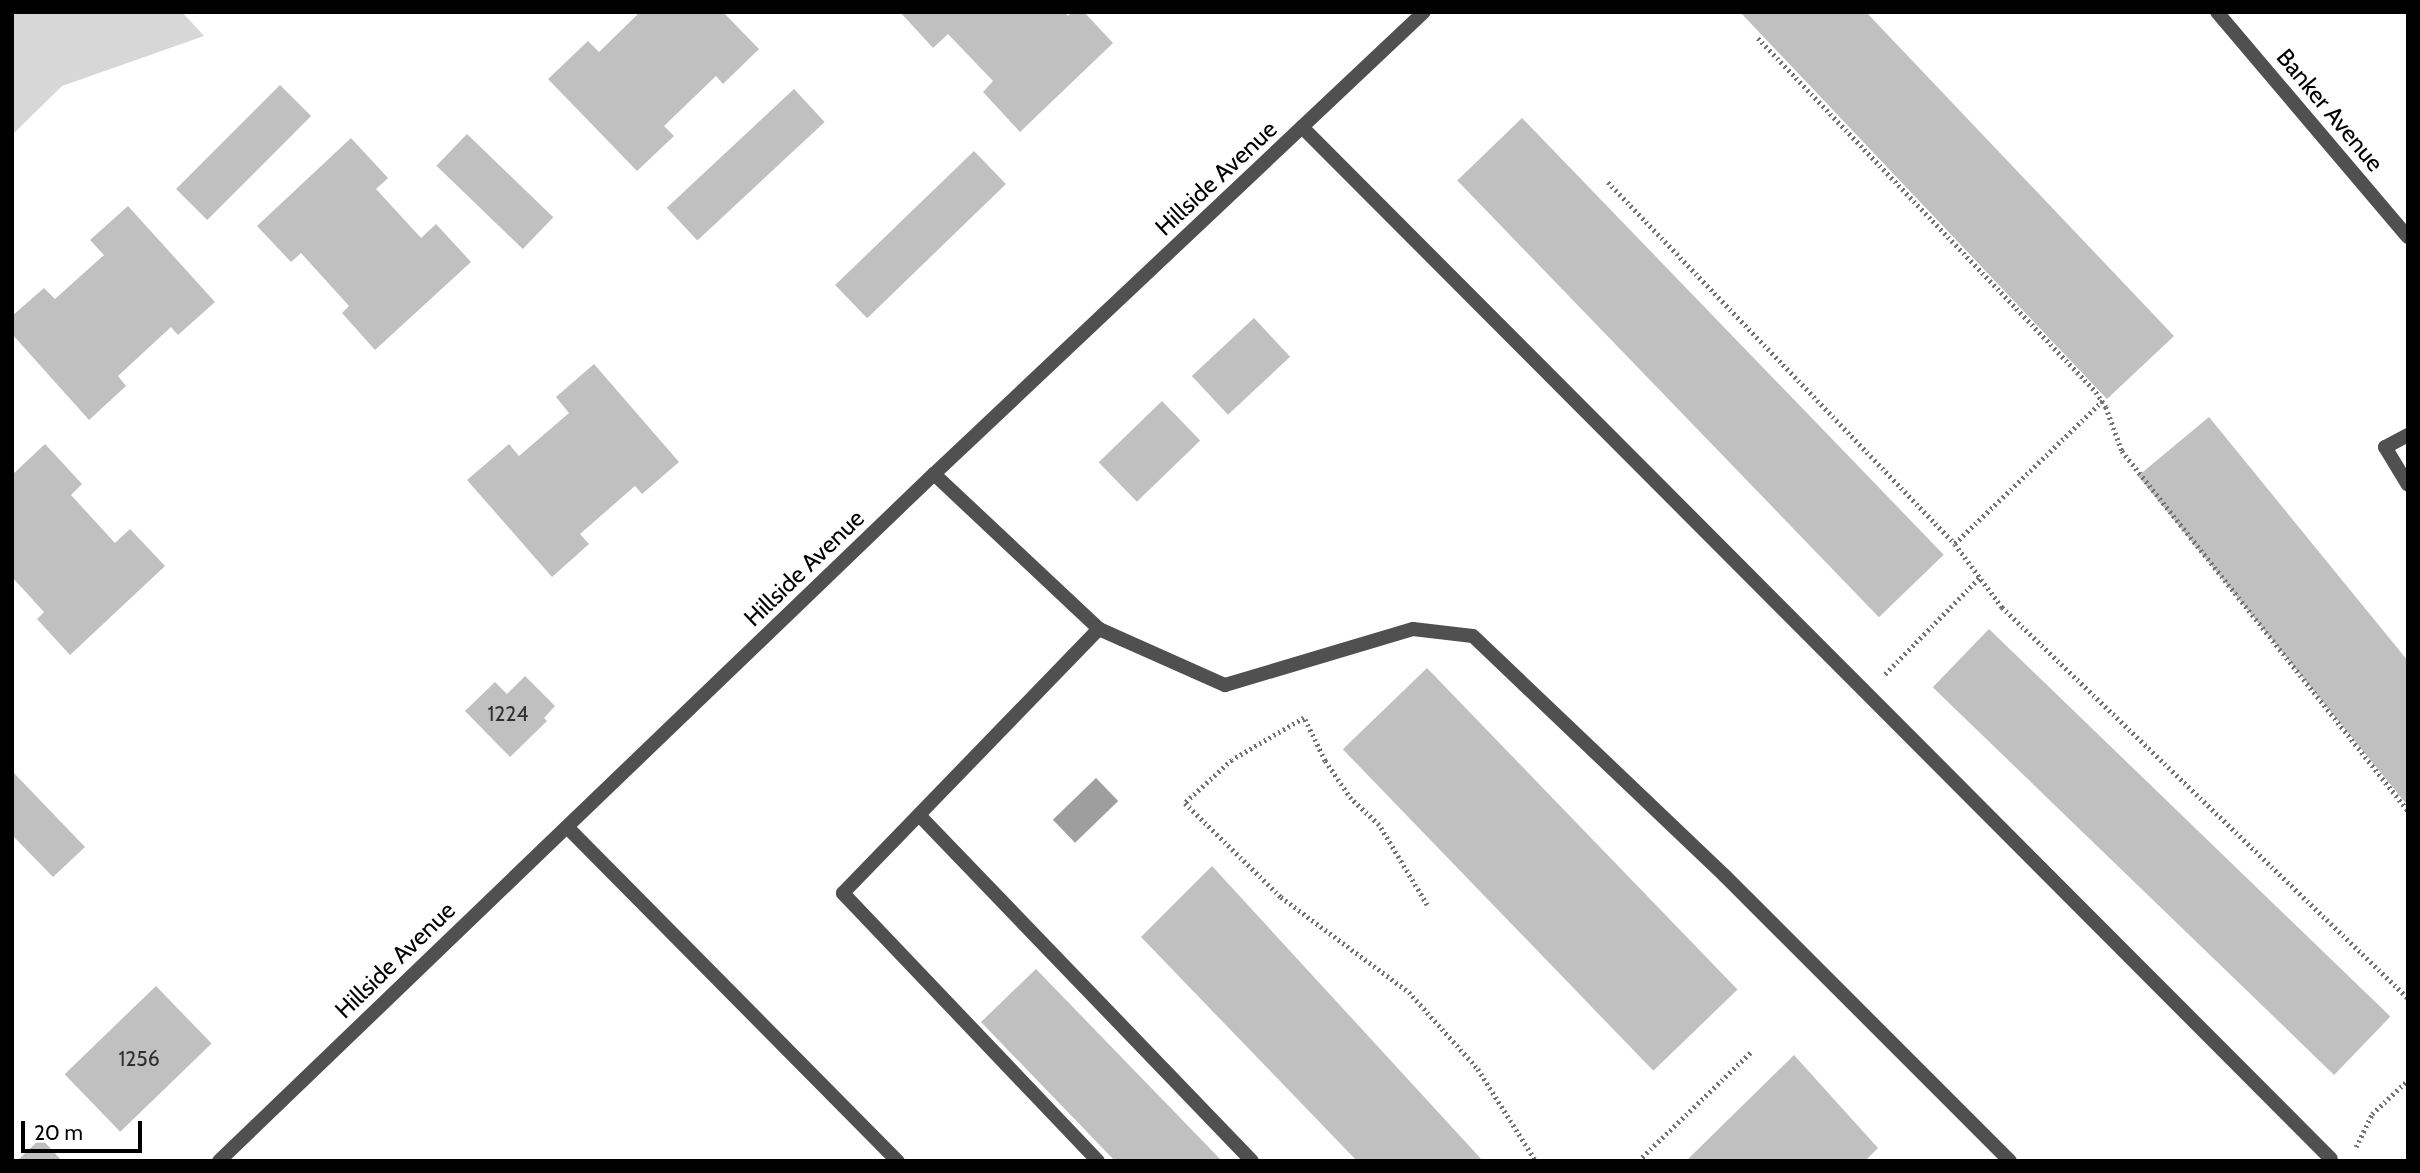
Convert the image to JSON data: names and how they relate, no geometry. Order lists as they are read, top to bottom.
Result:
{
  "streets": {
    "street": ["Banker Avenue", "Hillside Avenue"]
  },
  "house_numbers": ["1224", "1256"],
  "scale_bar": "20 m"
}
